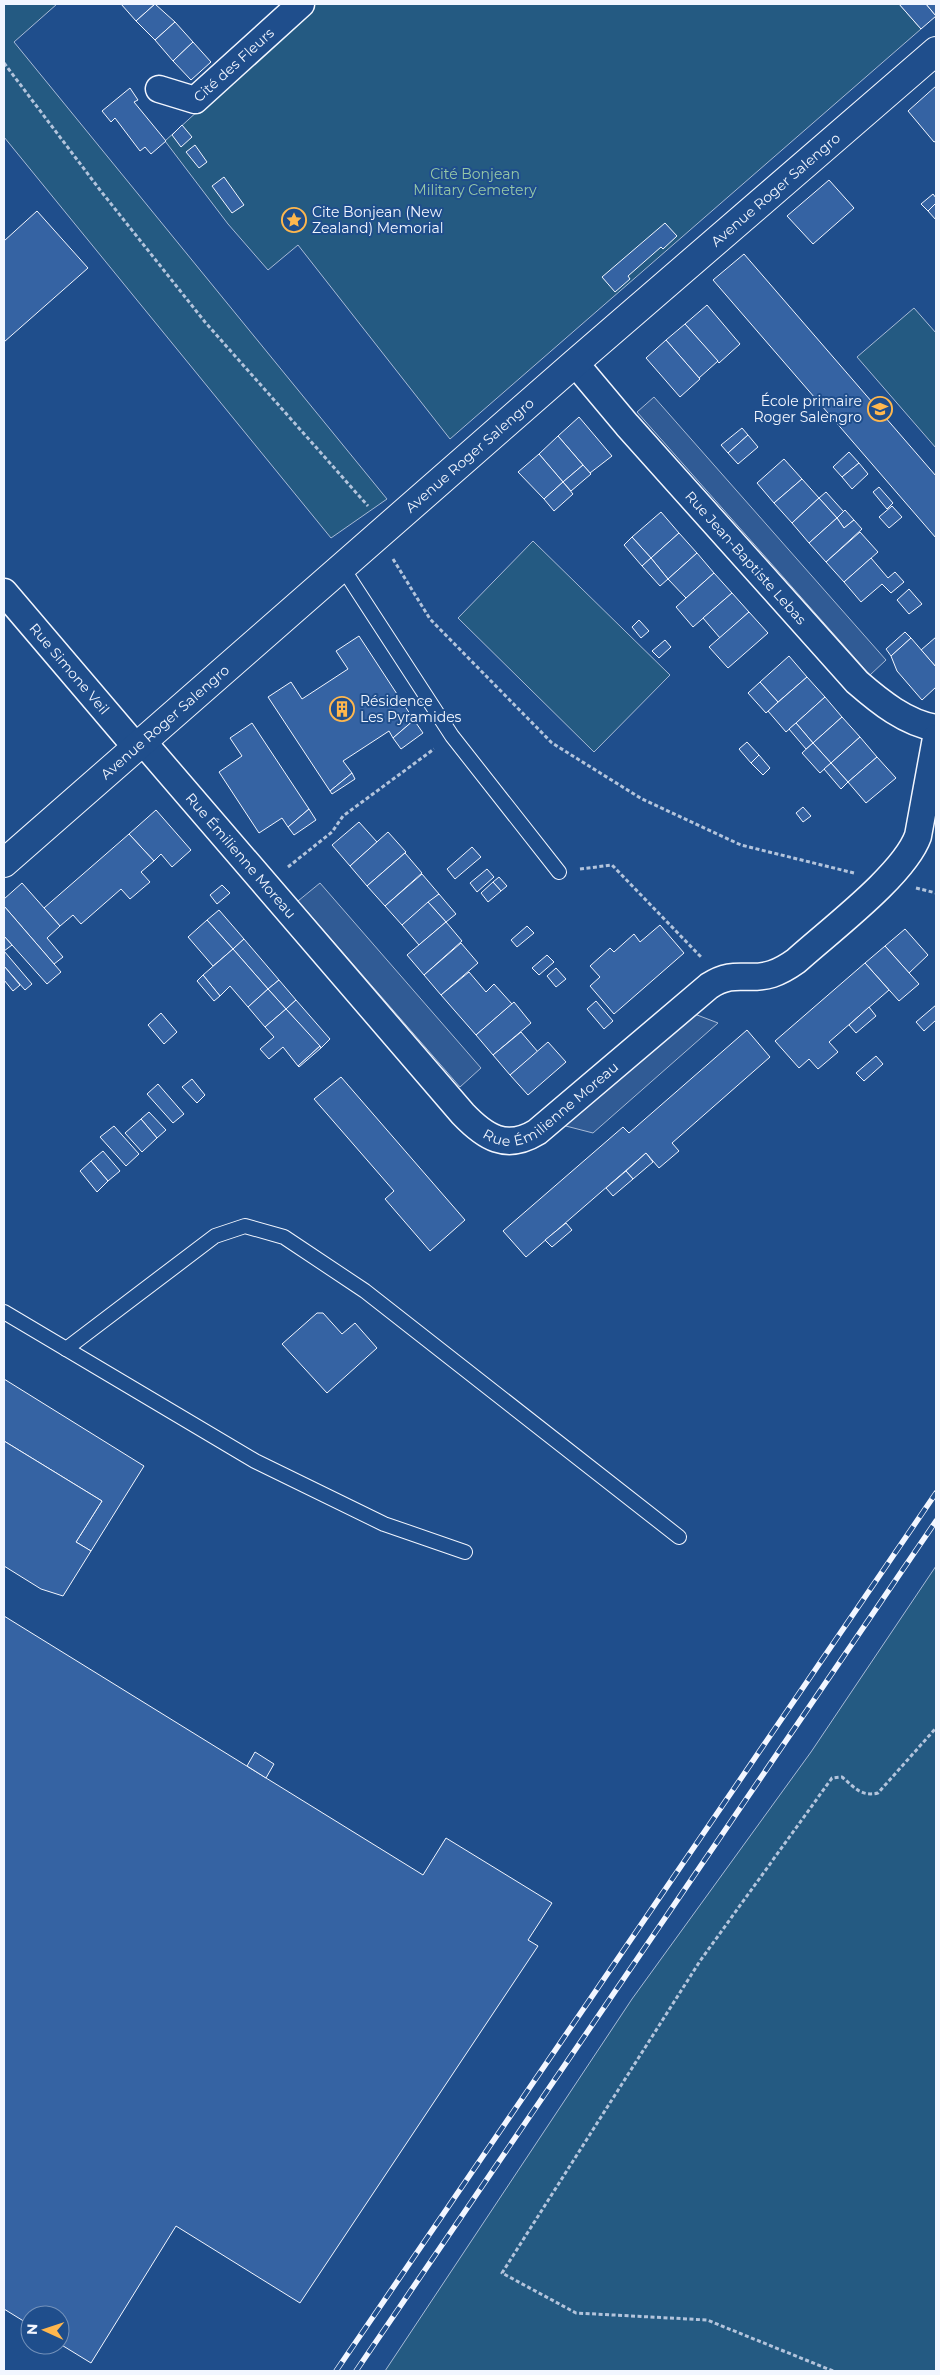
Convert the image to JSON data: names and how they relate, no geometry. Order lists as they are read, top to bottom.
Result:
{
  "streets": {
    "street": [
      "Cité des Fleurs",
      "Avenue Roger Salengro",
      "Rue Jean-Baptiste Lebas",
      "Rue Simone Veil",
      "Rue Émilienne Moreau"
    ]
  },
  "crossings": [
    ["Avenue Roger Salengro", "Rue Jean-Baptiste Lebas"],
    ["Avenue Roger Salengro", "Rue Simone Veil"],
    ["Avenue Roger Salengro", "Rue Émilienne Moreau"],
    ["Rue Simone Veil", "Rue Émilienne Moreau"]
  ],
  "parks": ["Cité Bonjean Military Cemetery"],
  "places": {
    "place": ["Cite Bonjean (New Zealand) Memorial"],
    "school or university": ["École primaire Roger Salengro"],
    "building": ["Résidence Les Pyramides"]
  },
  "north": "left"
}
